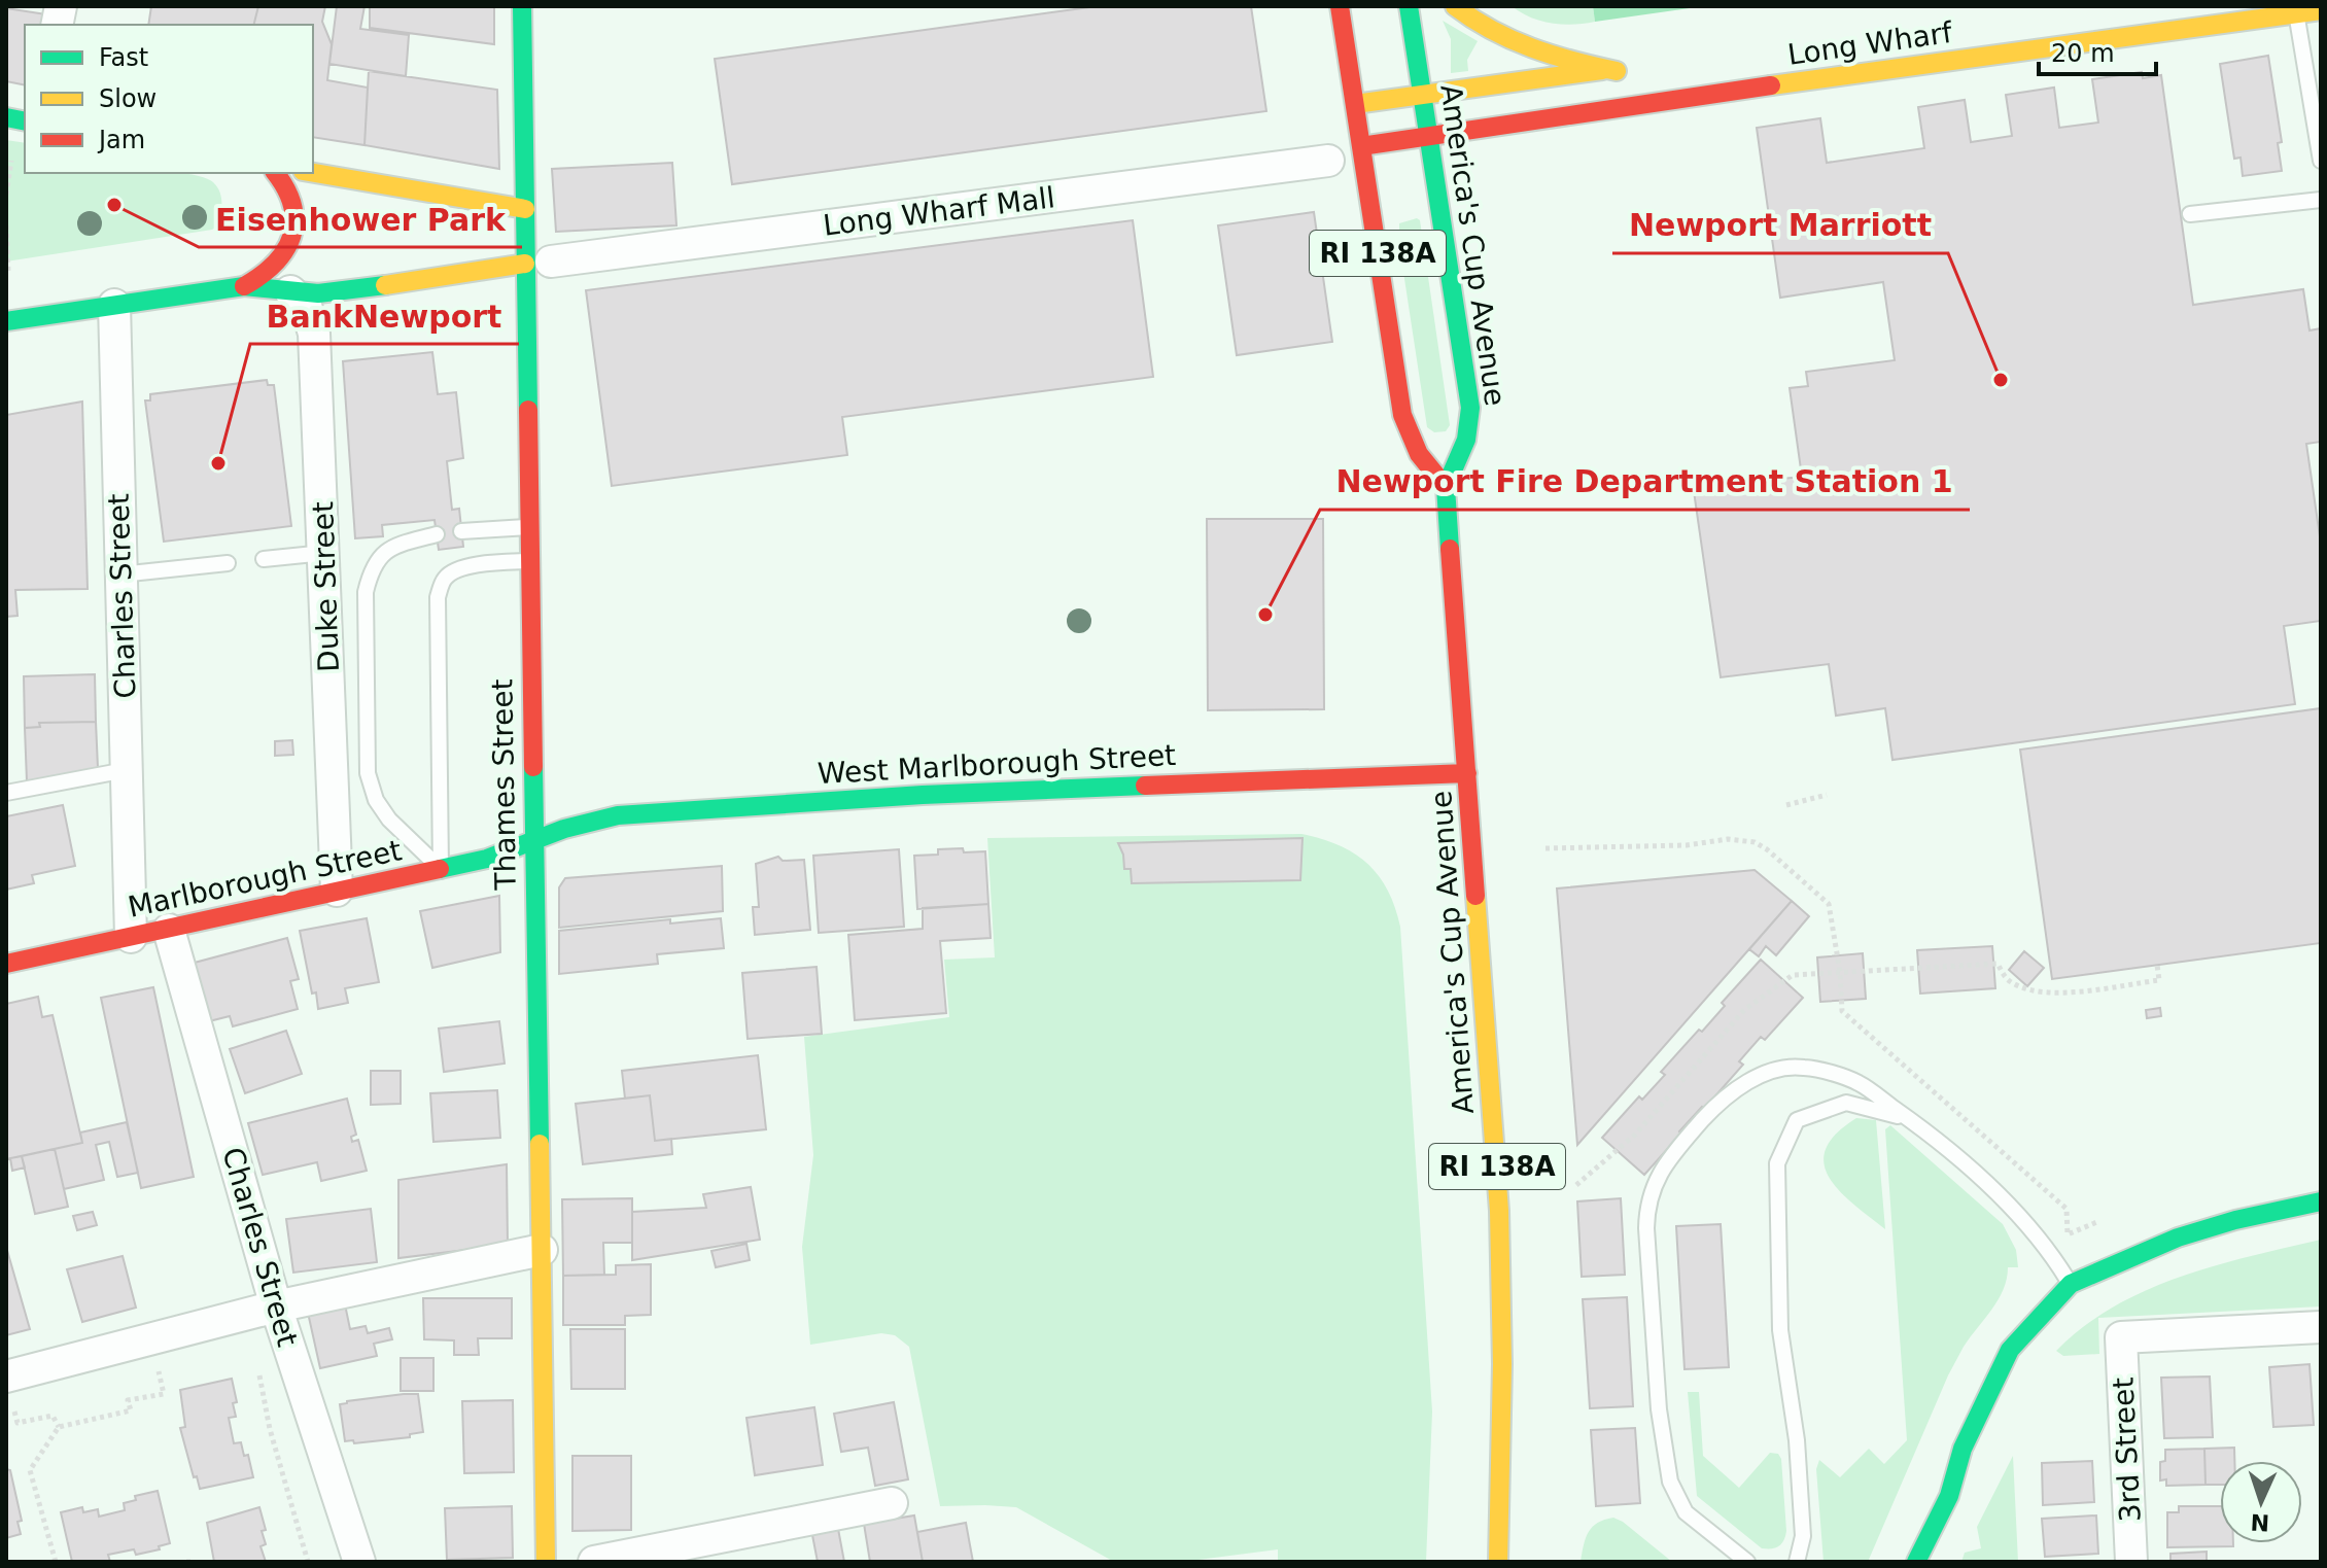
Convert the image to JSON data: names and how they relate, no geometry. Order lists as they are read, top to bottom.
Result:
{
  "streets": {
    "main road": [
      "Long Wharf",
      "America's Cup Avenue",
      "RI 138A",
      "West Marlborough Street",
      "Thames Street",
      "Marlborough Street"
    ],
    "street": [
      "Long Wharf Mall",
      "Duke Street",
      "Charles Street",
      "3rd Street"
    ]
  },
  "crossings": [
    ["Long Wharf", "America's Cup Avenue"],
    ["Long Wharf", "RI 138A"],
    ["Long Wharf Mall", "Thames Street"],
    ["America's Cup Avenue", "RI 138A"],
    ["America's Cup Avenue", "West Marlborough Street"],
    ["Duke Street", "Marlborough Street"],
    ["Charles Street", "Marlborough Street"],
    ["West Marlborough Street", "Thames Street"],
    ["West Marlborough Street", "Marlborough Street"],
    ["Thames Street", "Marlborough Street"]
  ],
  "places": [
    "Eisenhower Park",
    "Newport Marriott",
    "BankNewport",
    "Newport Fire Department Station 1"
  ],
  "legend": ["Fast", "Slow", "Jam"],
  "scale_bar": "20 m",
  "north": "bottom"
}
